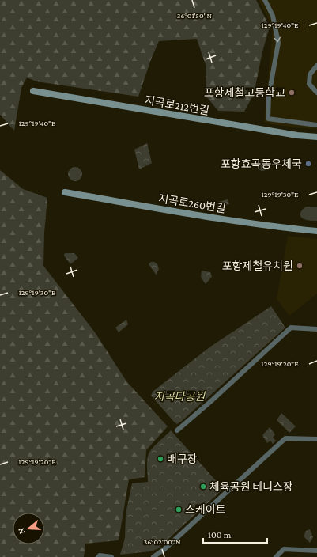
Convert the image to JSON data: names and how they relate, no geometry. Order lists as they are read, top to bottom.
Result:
{
  "streets": {
    "street": ["지곡로212번길", "지곡로260번길"]
  },
  "parks": ["지곡다공원"],
  "places": [
    "포항제철고등학교",
    "포항효곡동우체국",
    "포항제철유치원",
    "배구장",
    "체육공원 테니스장",
    "스케이트"
  ],
  "scale_bar": "100 m",
  "north": "left",
  "coordinates": [
    "36°01'50\"N",
    "129°19'40\"E",
    "129°19'30\"E",
    "129°19'20\"E",
    "36°02'00\"N"
  ]
}
